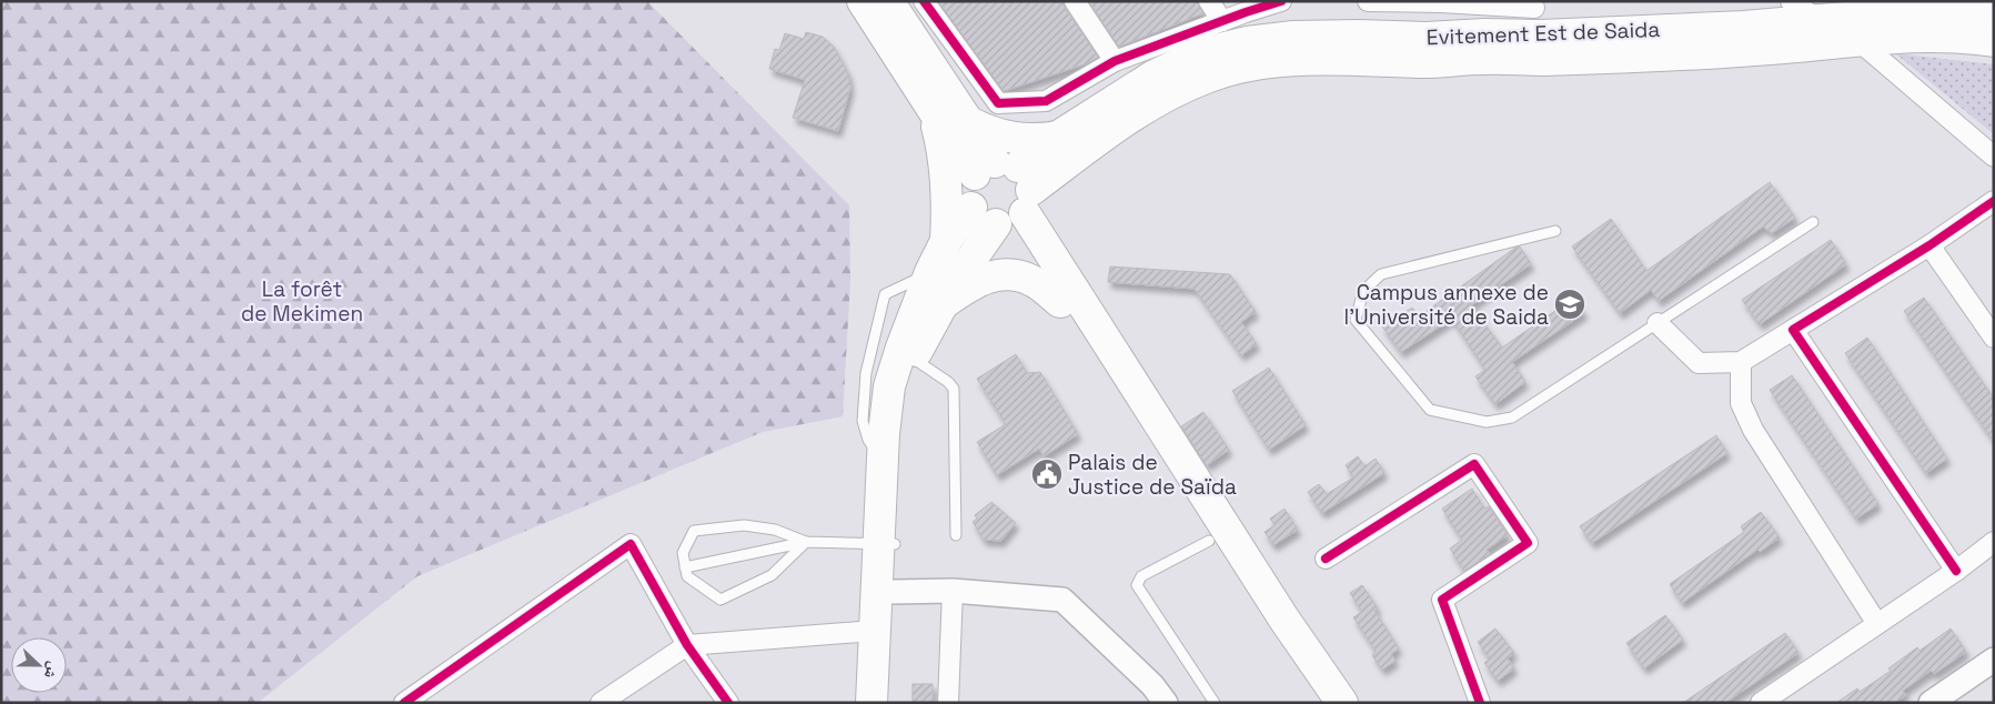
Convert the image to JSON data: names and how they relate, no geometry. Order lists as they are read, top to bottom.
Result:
{
  "streets": {
    "main road": ["Evitement Est de Saida"]
  },
  "parks": ["La forêt de Mekimen"],
  "places": {
    "school or university": ["Campus annexe de l'Université de Saida"],
    "public building": ["Palais de Justice de Saïda"]
  },
  "north": "right"
}
